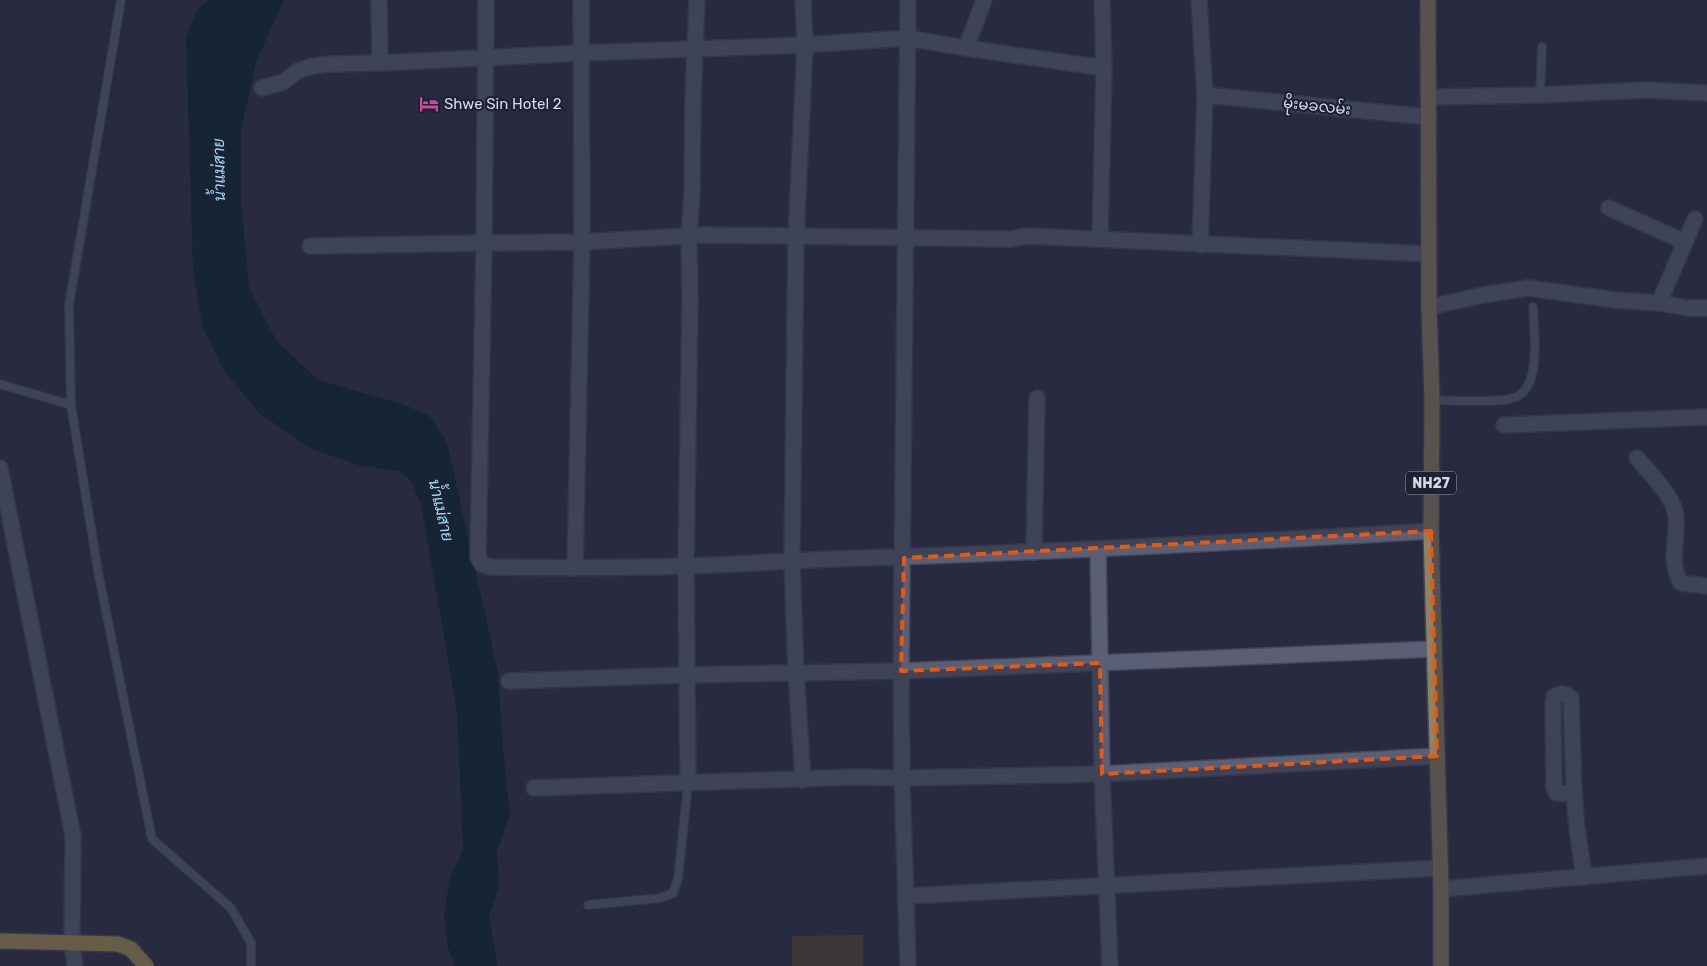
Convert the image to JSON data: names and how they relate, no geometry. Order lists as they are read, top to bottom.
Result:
{
  "streets": {
    "main road": ["NH27"],
    "street": ["မိုးမခလမ်း"]
  },
  "crossings": [
    ["မိုးမခလမ်း", "NH27"]
  ],
  "water": ["น้ำแม่สาย"],
  "places": {
    "hotel": ["Shwe Sin Hotel 2"]
  }
}
